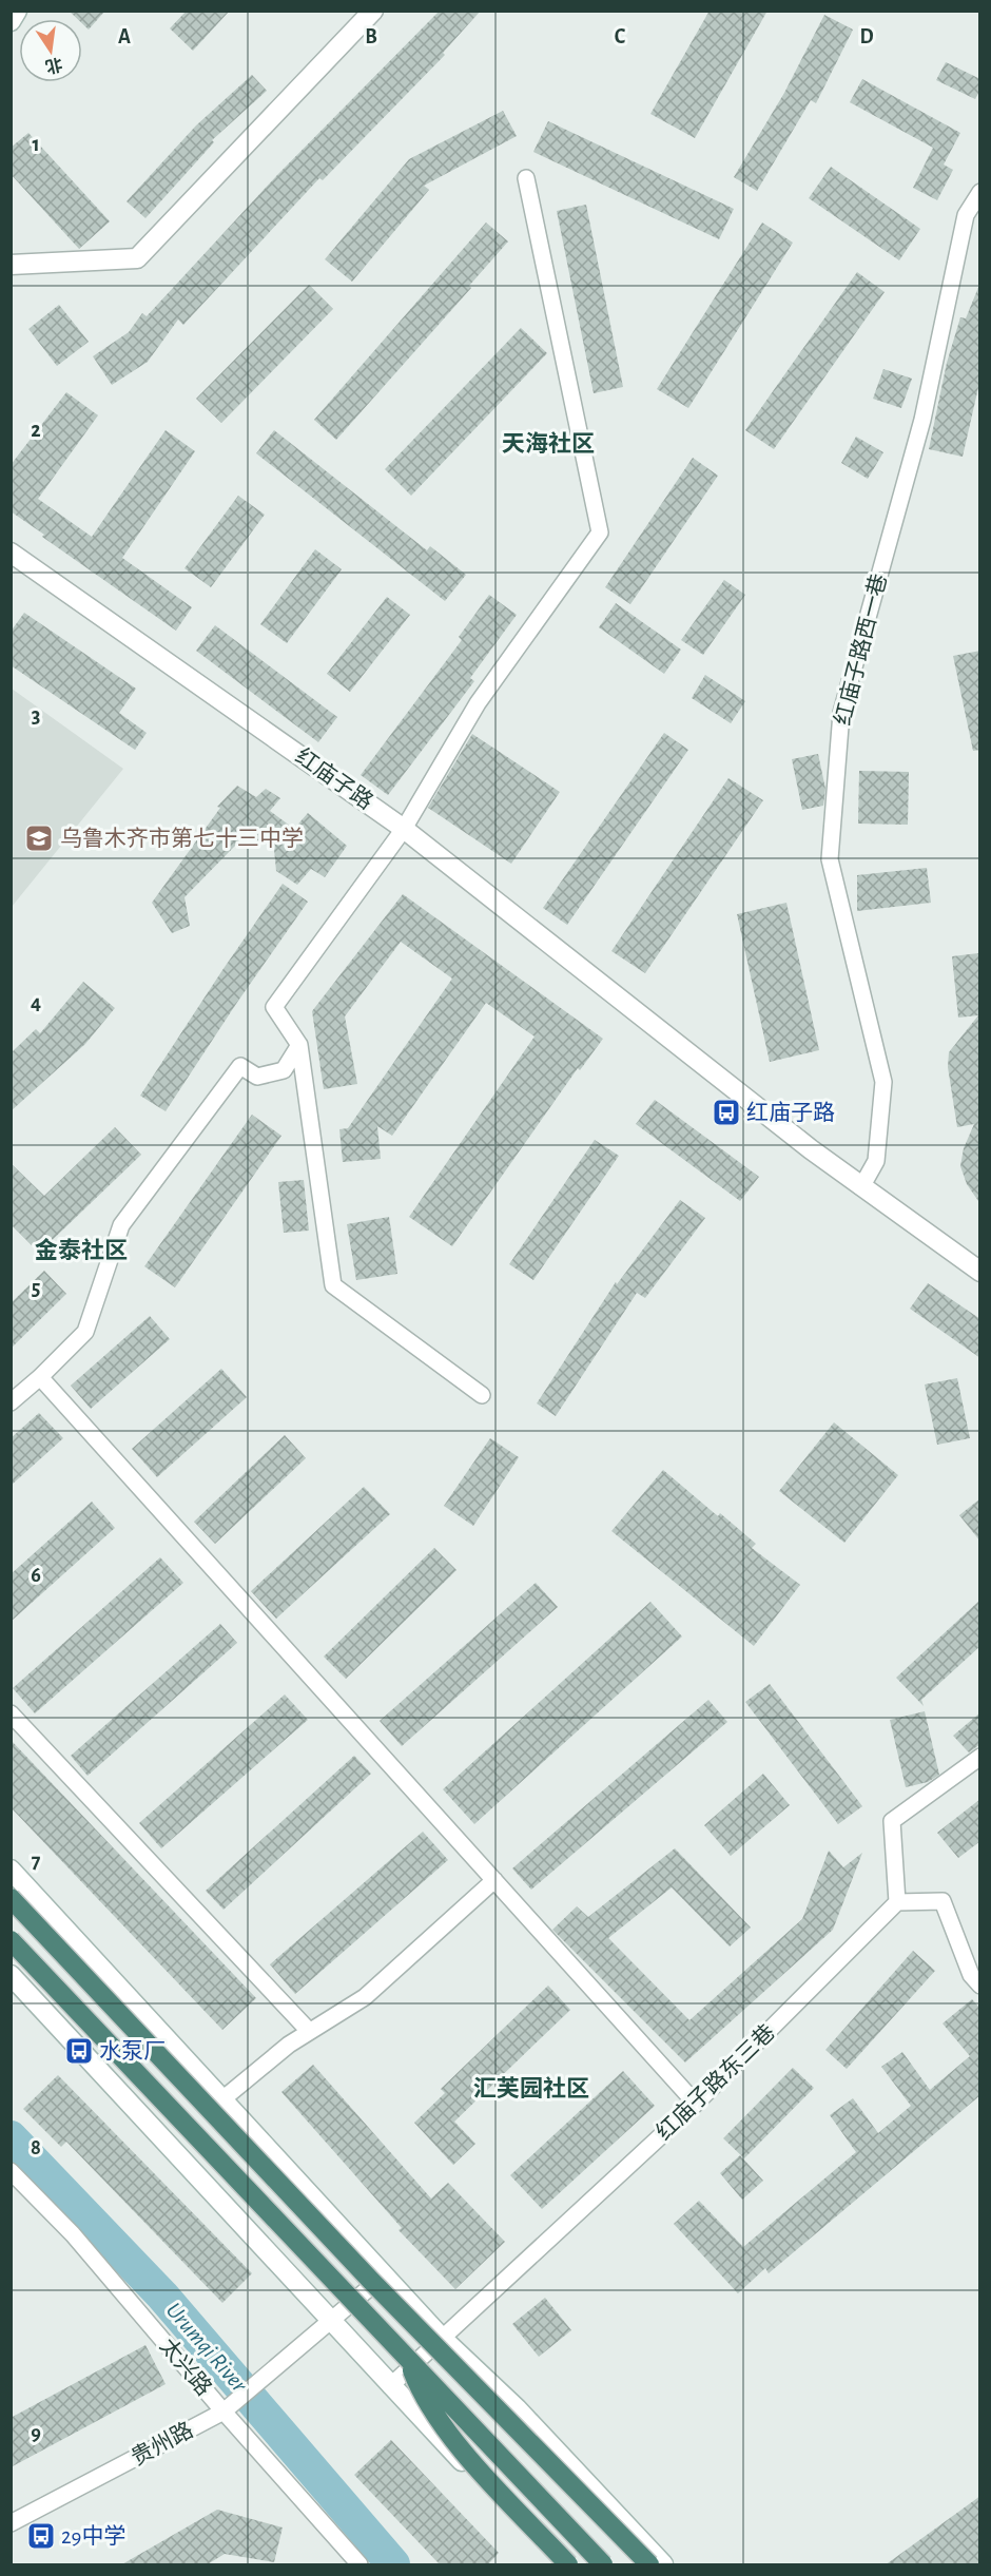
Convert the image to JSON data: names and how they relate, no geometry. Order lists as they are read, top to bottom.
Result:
{
  "streets": {
    "main road": ["红庙子路"],
    "street": [
      "红庙子路西一巷",
      "红庙子路东三巷",
      "太兴路",
      "贵州路"
    ]
  },
  "crossings": [
    ["红庙子路西一巷", "红庙子路"],
    ["太兴路", "贵州路"]
  ],
  "districts": ["天海社区", "金泰社区", "汇芙园社区"],
  "water": ["Urumqi River"],
  "places": {
    "school or university": ["乌鲁木齐市第七十三中学"],
    "bus stop": ["红庙子路", "水泵厂", "29中学"]
  },
  "north": "bottom",
  "grid": {
    "columns": [
      "A",
      "B",
      "C",
      "D"
    ],
    "rows": [
      "1",
      "2",
      "3",
      "4",
      "5",
      "6",
      "7",
      "8",
      "9"
    ]
  }
}
